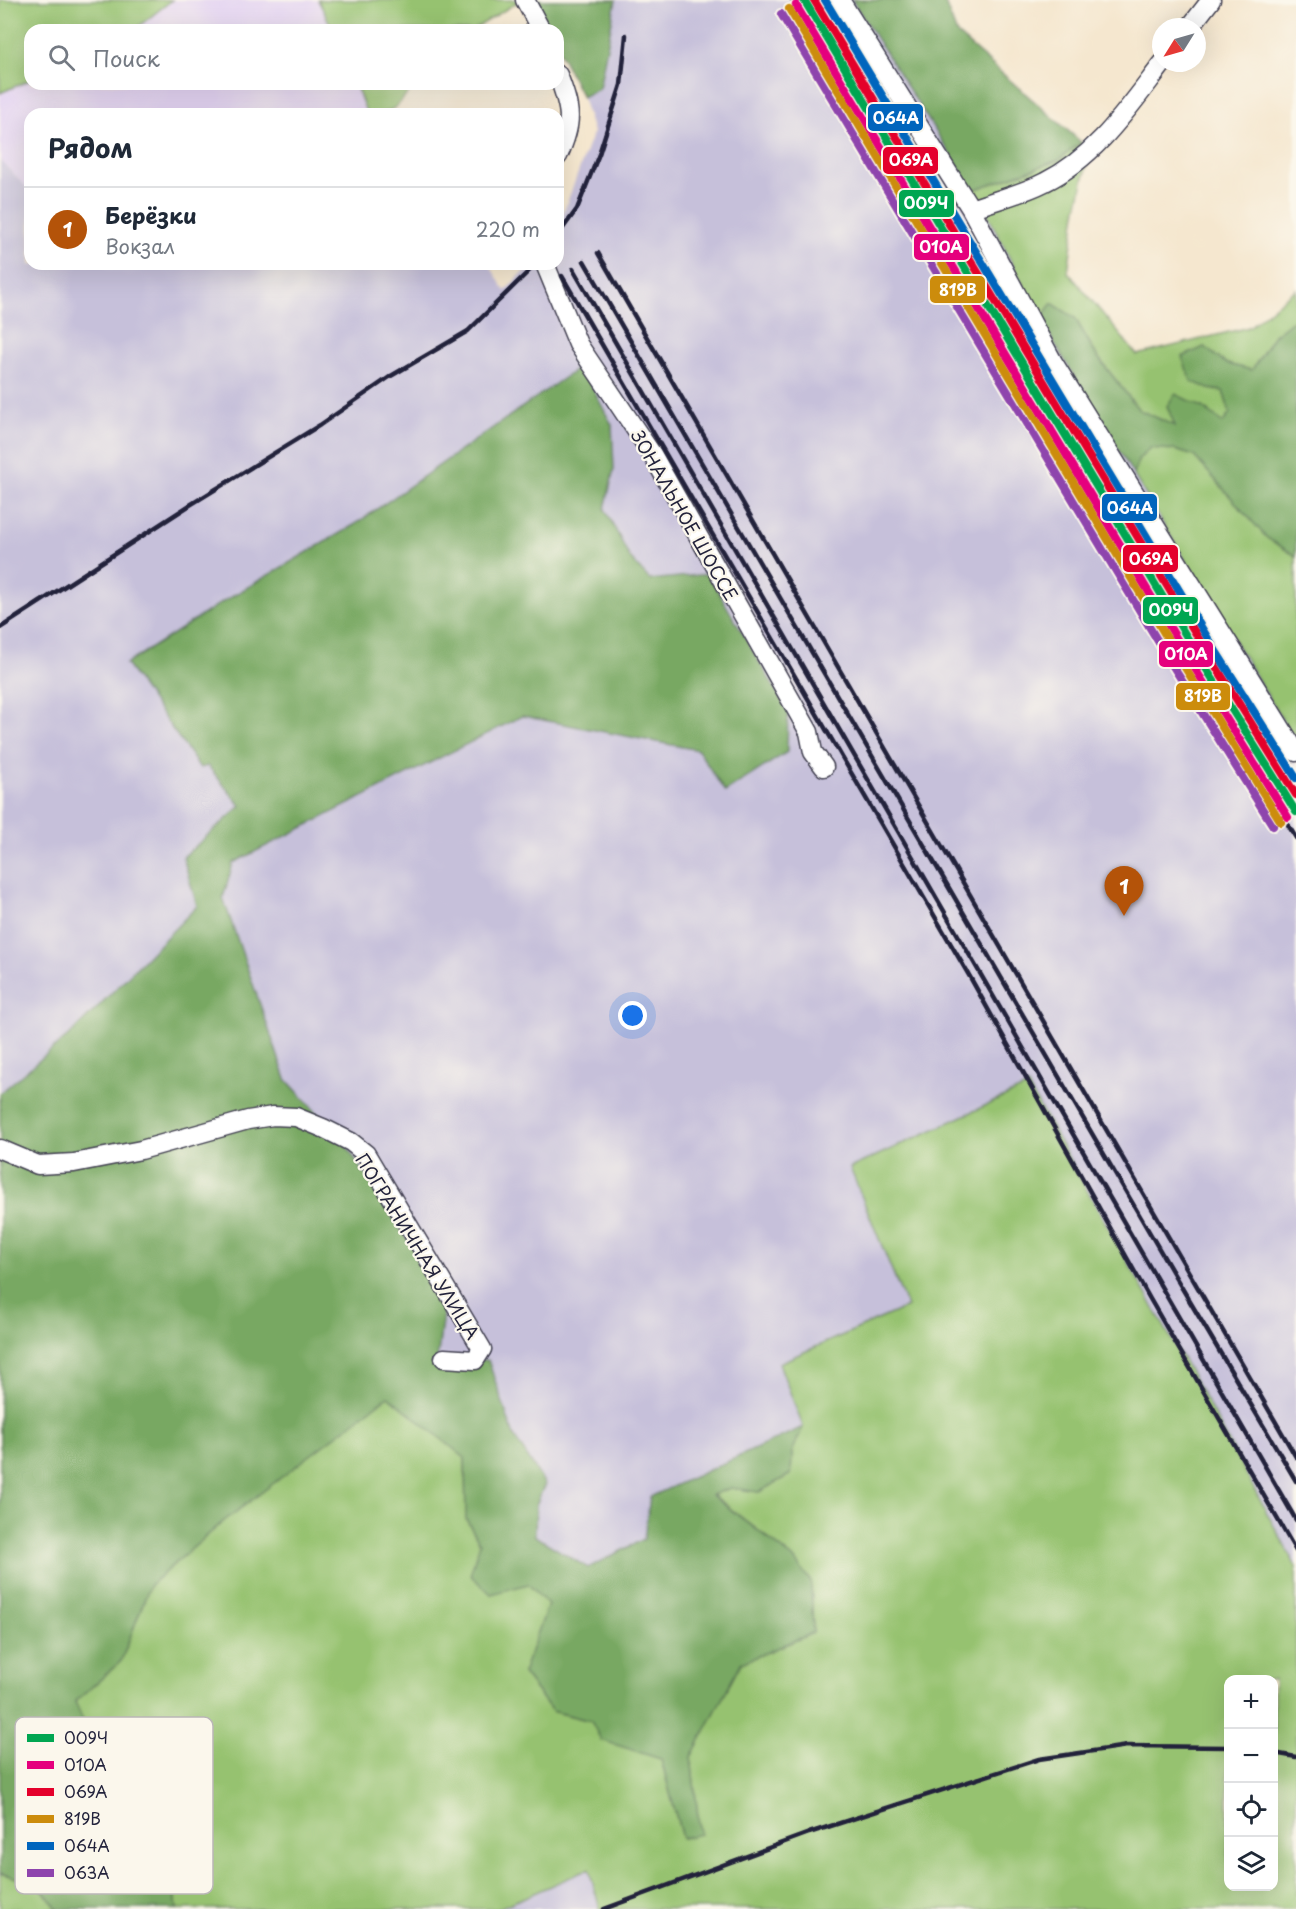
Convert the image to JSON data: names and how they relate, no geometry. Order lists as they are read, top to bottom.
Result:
{
  "streets": {
    "street": ["ЗОНАЛЬНОЕ ШОССЕ", "ПОГРАНИЧНАЯ УЛИЦА"]
  },
  "lines": [
    "transit line 009Ч",
    "transit line 069А",
    "transit line 064А",
    "transit line 010А",
    "transit line 819В",
    "transit line 063А"
  ],
  "legend": [
    "009Ч",
    "010А",
    "069А",
    "819В",
    "064А",
    "063А"
  ],
  "north": "bottom left",
  "page": {
    "search": "Поиск",
    "heading": "Рядом",
    "list": [
      {
        "mark": "1",
        "name": "Берёзки",
        "note": "Вокзал",
        "value": "220 m"
      }
    ],
    "pins": "1",
    "map_buttons": ["+", "−"]
  }
}
